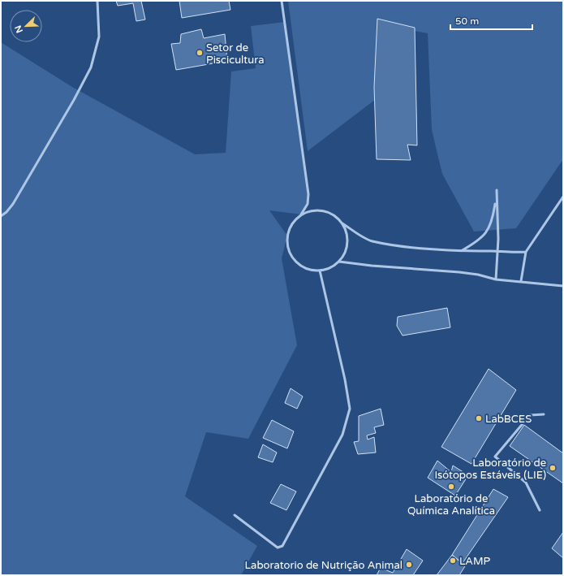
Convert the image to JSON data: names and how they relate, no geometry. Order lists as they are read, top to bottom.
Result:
{
  "places": [
    "Setor de Piscicultura",
    "LabBCES",
    "Laboratório de Isótopos Estáveis (LIE)",
    "Laboratório de Química Analítica",
    "LAMP",
    "Laboratorio de Nutrição Animal"
  ],
  "scale_bar": "50 m",
  "north": "bottom left"
}
